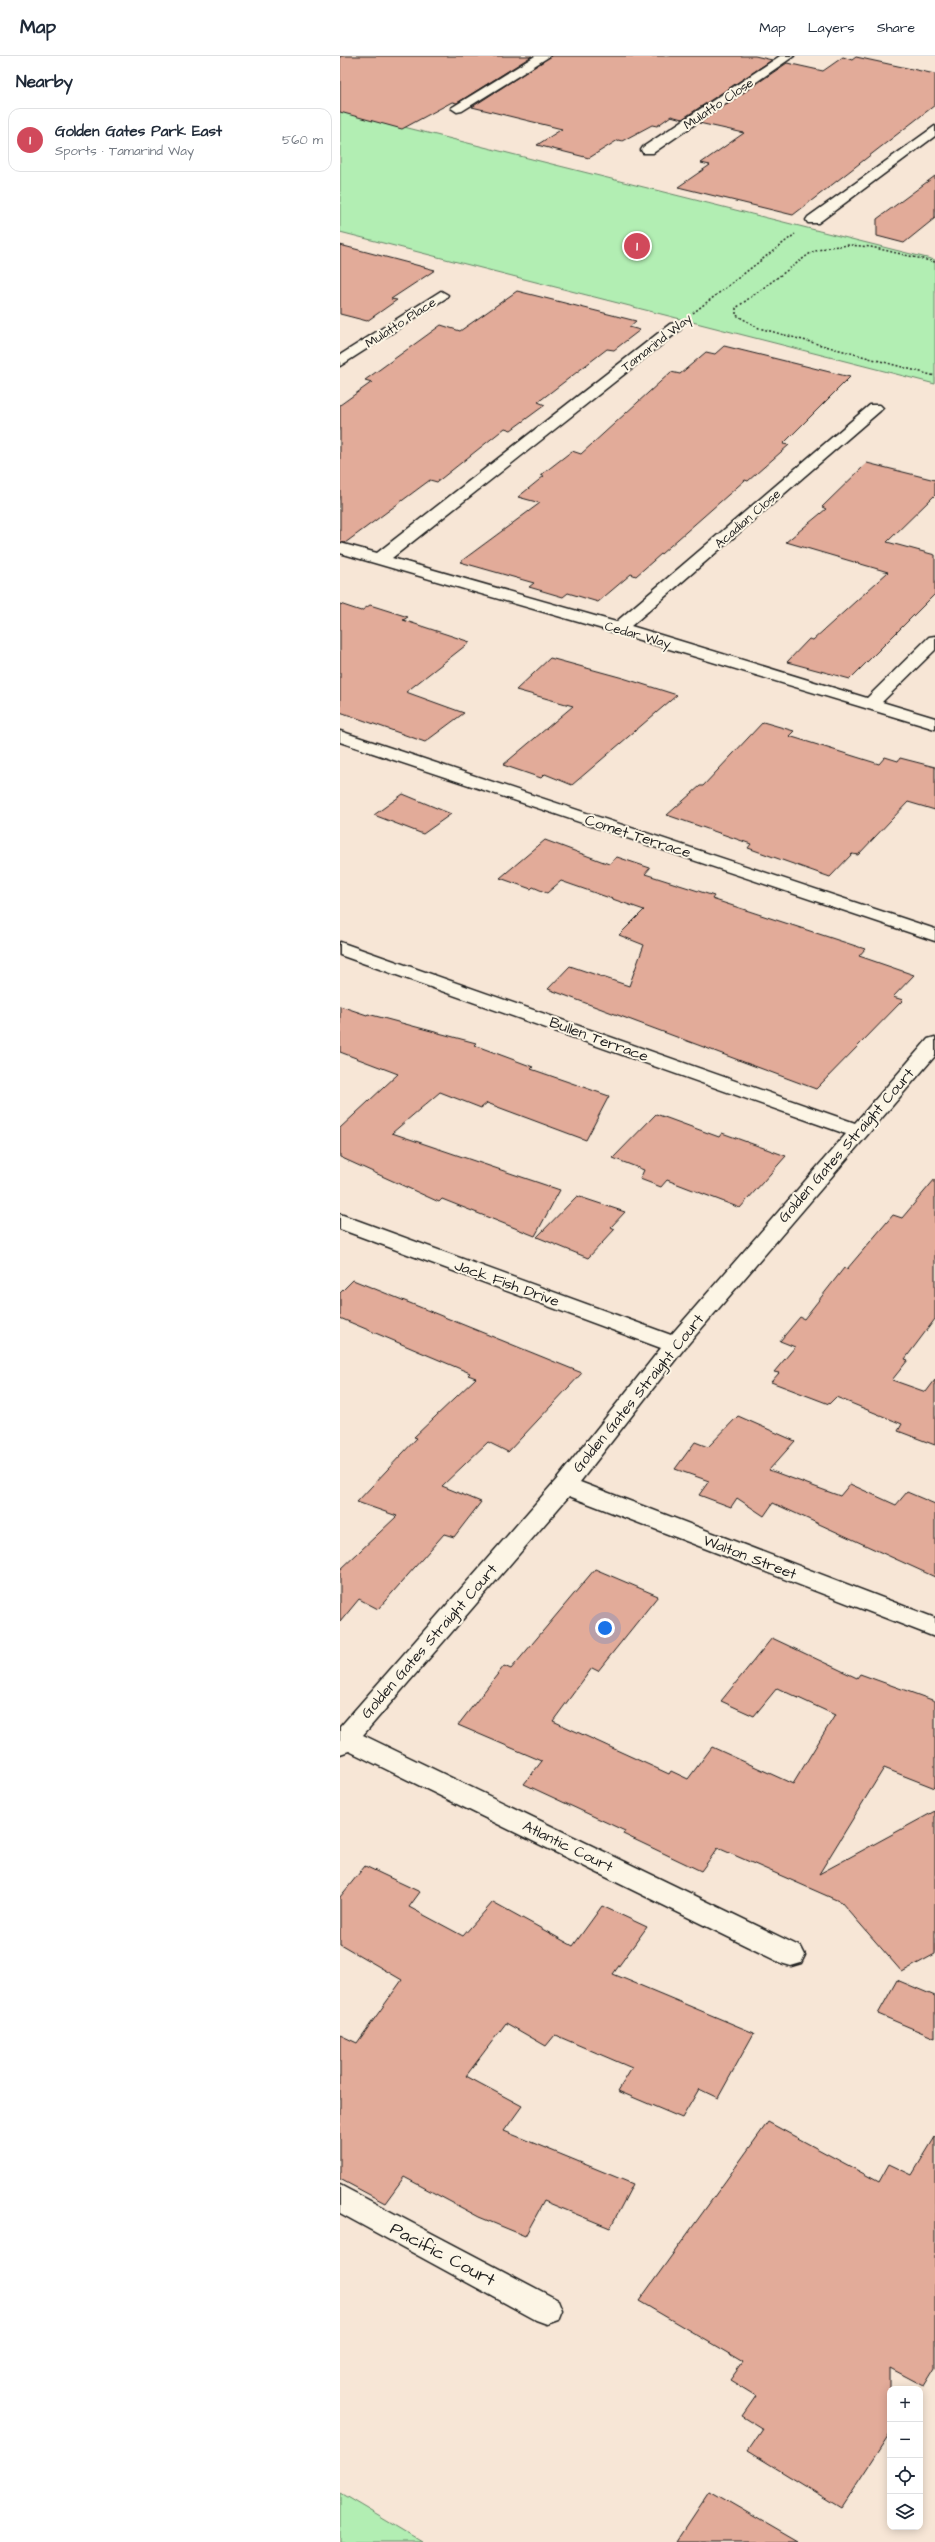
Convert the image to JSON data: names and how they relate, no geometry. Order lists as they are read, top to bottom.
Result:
{
  "streets": {
    "street": [
      "Mulatto Close",
      "Mulatto Place",
      "Tamarind Way",
      "Acadian Close",
      "Cedar Way",
      "Comet Terrace",
      "Bullen Terrace",
      "Golden Gates Straight Court",
      "Jack Fish Drive",
      "Walton Street",
      "Atlantic Court",
      "Pacific Court"
    ]
  },
  "crossings": [
    ["Tamarind Way", "Cedar Way"],
    ["Acadian Close", "Cedar Way"],
    ["Bullen Terrace", "Golden Gates Straight Court"],
    ["Golden Gates Straight Court", "Jack Fish Drive"],
    ["Golden Gates Straight Court", "Walton Street"],
    ["Golden Gates Straight Court", "Atlantic Court"]
  ],
  "page": {
    "header": "Map",
    "nav": ["Map", "Layers", "Share"],
    "heading": "Nearby",
    "list": [
      {
        "mark": "1",
        "name": "Golden Gates Park East",
        "note": "Sports · Tamarind Way",
        "value": "560 m"
      }
    ],
    "pins": "1",
    "map_buttons": ["+", "−"]
  }
}
